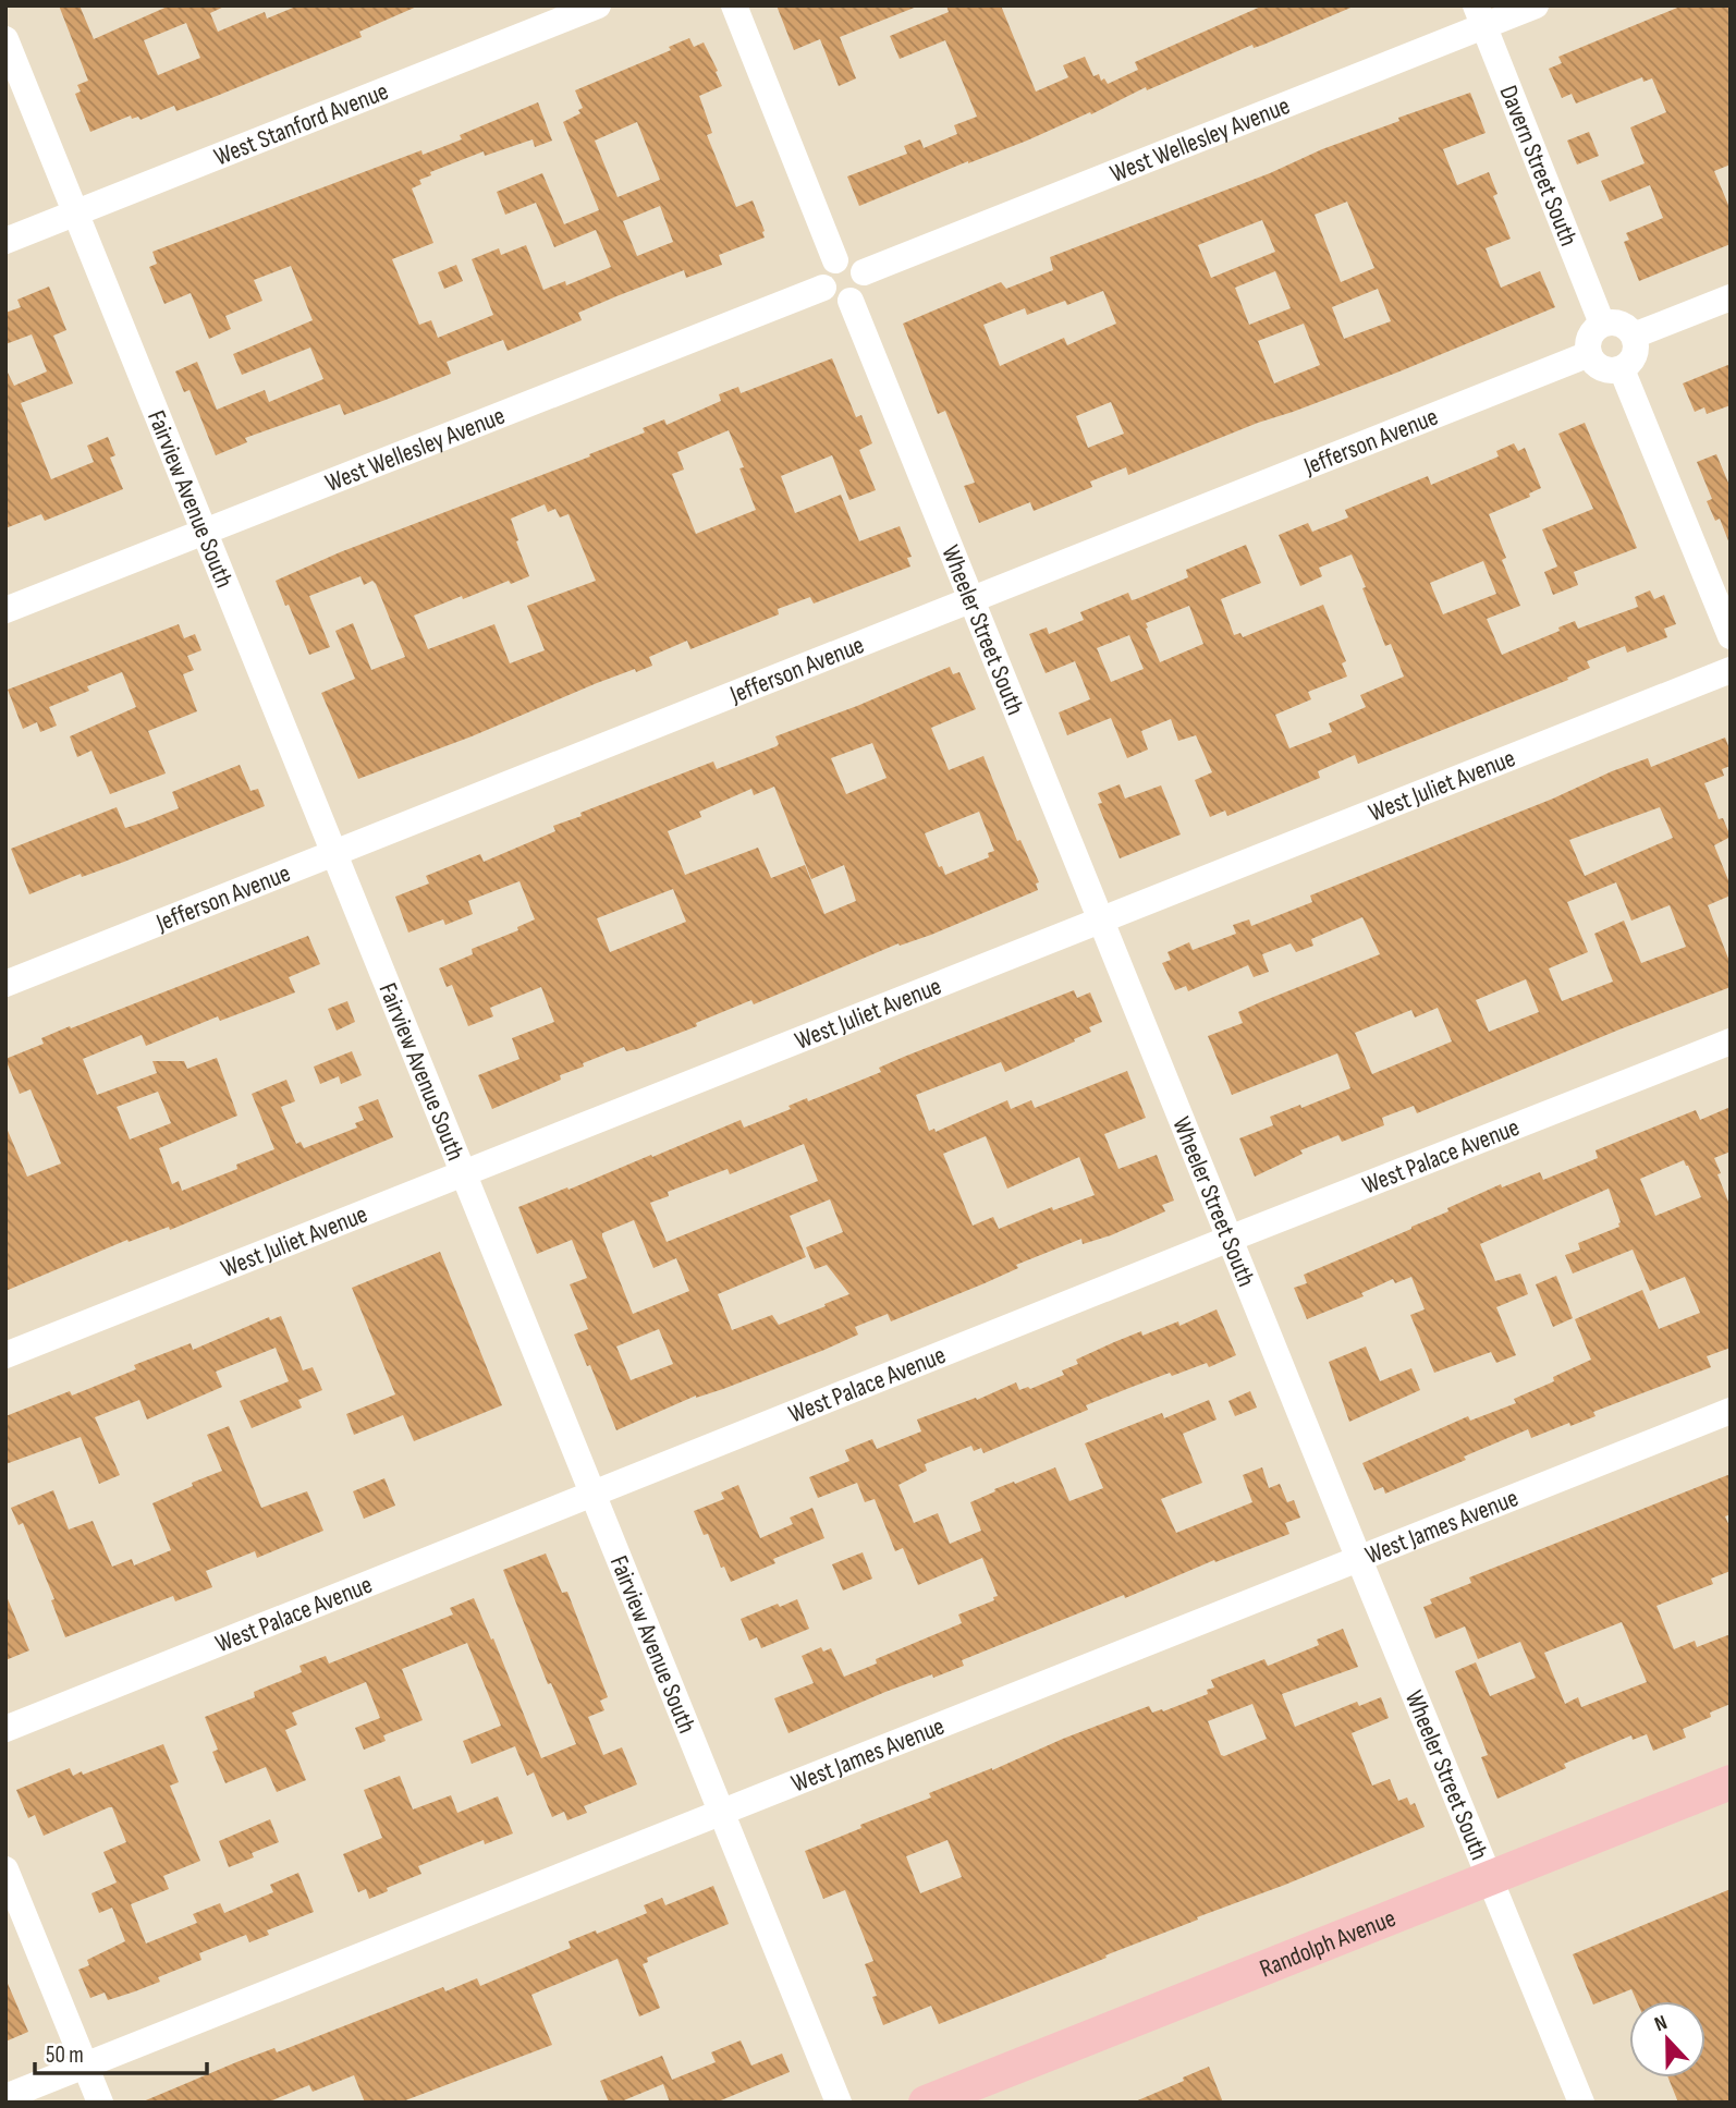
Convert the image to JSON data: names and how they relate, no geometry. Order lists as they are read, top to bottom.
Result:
{
  "streets": {
    "main road": ["Randolph Avenue"],
    "street": [
      "West Stanford Avenue",
      "West Wellesley Avenue",
      "Davern Street South",
      "Jefferson Avenue",
      "Fairview Avenue South",
      "Wheeler Street South",
      "West Juliet Avenue",
      "West Palace Avenue",
      "West James Avenue"
    ]
  },
  "crossings": [
    ["West Stanford Avenue", "Fairview Avenue South"],
    ["West Wellesley Avenue", "Davern Street South"],
    ["West Wellesley Avenue", "Fairview Avenue South"],
    ["West Wellesley Avenue", "Wheeler Street South"],
    ["Davern Street South", "Jefferson Avenue"],
    ["Jefferson Avenue", "Fairview Avenue South"],
    ["Jefferson Avenue", "Wheeler Street South"],
    ["Fairview Avenue South", "West Juliet Avenue"],
    ["Fairview Avenue South", "West Palace Avenue"],
    ["Fairview Avenue South", "West James Avenue"],
    ["Wheeler Street South", "West Juliet Avenue"],
    ["Wheeler Street South", "West Palace Avenue"],
    ["Wheeler Street South", "West James Avenue"],
    ["Wheeler Street South", "Randolph Avenue"]
  ],
  "scale_bar": "50 m",
  "north": "top"
}
